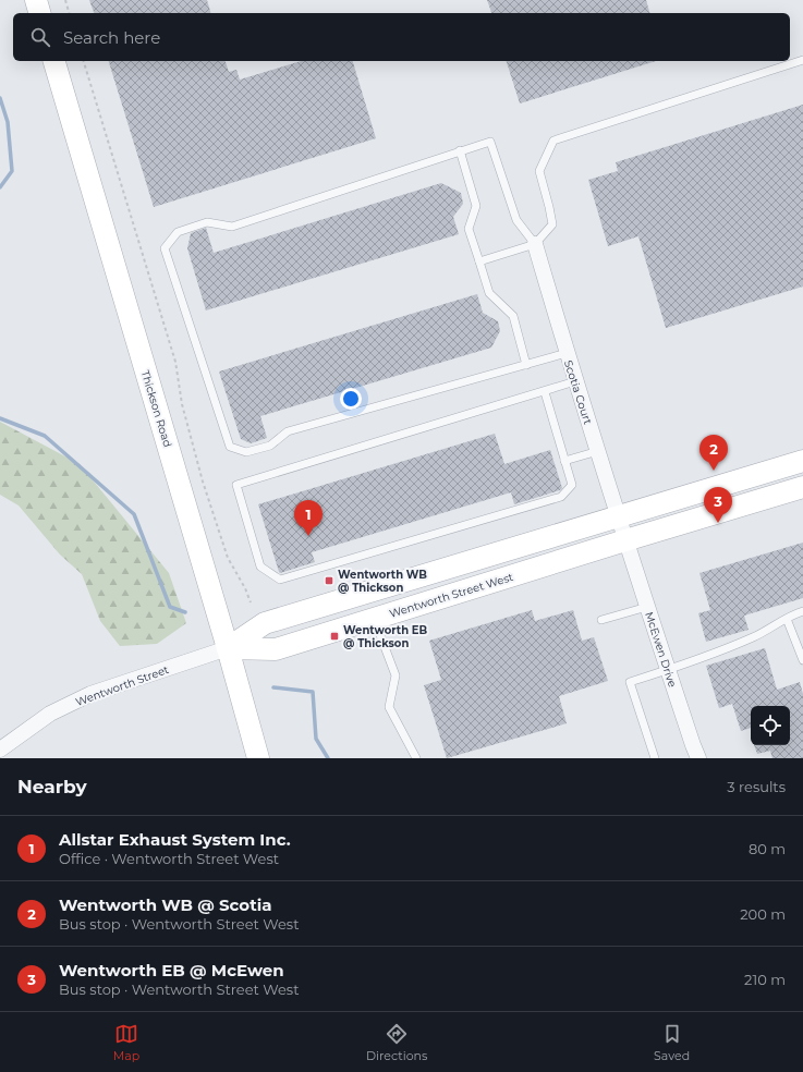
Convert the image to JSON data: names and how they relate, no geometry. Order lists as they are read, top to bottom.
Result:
{
  "streets": {
    "main road": ["Thickson Road", "Wentworth Street West"],
    "street": ["Scotia Court", "McEwen Drive", "Wentworth Street"]
  },
  "crossings": [
    ["Scotia Court", "Wentworth Street West"],
    ["Scotia Court", "McEwen Drive"],
    ["Thickson Road", "Wentworth Street West"],
    ["Thickson Road", "Wentworth Street"],
    ["Wentworth Street West", "McEwen Drive"],
    ["Wentworth Street West", "Wentworth Street"]
  ],
  "places": {
    "transit": ["Wentworth WB @ Thickson", "Wentworth EB @ Thickson"]
  },
  "page": {
    "search": "Search here",
    "pins": ["2", "3", "1"],
    "heading": ["Nearby", "3 results"],
    "list": [
      {
        "mark": "1",
        "name": "Allstar Exhaust System Inc.",
        "note": "Office · Wentworth Street West",
        "value": "80 m"
      },
      {
        "mark": "2",
        "name": "Wentworth WB @ Scotia",
        "note": "Bus stop · Wentworth Street West",
        "value": "200 m"
      },
      {
        "mark": "3",
        "name": "Wentworth EB @ McEwen",
        "note": "Bus stop · Wentworth Street West",
        "value": "210 m"
      }
    ],
    "nav": ["Map", "Directions", "Saved"]
  }
}
